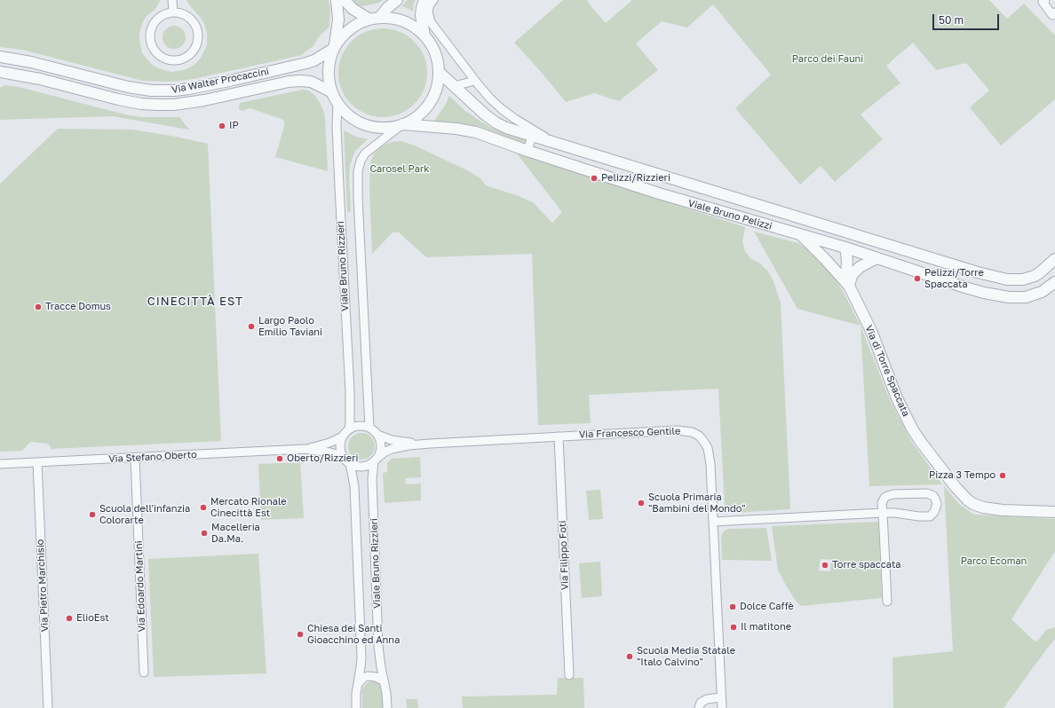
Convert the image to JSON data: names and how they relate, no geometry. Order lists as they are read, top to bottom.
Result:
{
  "streets": {
    "street": [
      "Via Walter Procaccini",
      "Viale Bruno Pelizzi",
      "Viale Bruno Rizzieri",
      "Via di Torre Spaccata",
      "Via Francesco Gentile",
      "Via Stefano Oberto",
      "Via Filippo Foti",
      "Via Pietro Marchisio",
      "Via Edoardo Martini"
    ]
  },
  "crossings": [
    ["Via Walter Procaccini", "Viale Bruno Pelizzi"],
    ["Via Walter Procaccini", "Viale Bruno Rizzieri"],
    ["Viale Bruno Pelizzi", "Viale Bruno Rizzieri"],
    ["Viale Bruno Pelizzi", "Via di Torre Spaccata"],
    ["Viale Bruno Rizzieri", "Via Francesco Gentile"],
    ["Viale Bruno Rizzieri", "Via Stefano Oberto"],
    ["Via Francesco Gentile", "Via Stefano Oberto"],
    ["Via Francesco Gentile", "Via Filippo Foti"],
    ["Via Stefano Oberto", "Via Pietro Marchisio"],
    ["Via Stefano Oberto", "Via Edoardo Martini"]
  ],
  "districts": ["CINECITTÀ EST"],
  "parks": ["Parco dei Fauni", "Carosel Park", "Parco Ecoman"],
  "places": [
    "IP",
    "Pelizzi/Rizzieri",
    "Pelizzi/Torre Spaccata",
    "Tracce Domus",
    "Largo Paolo Emilio Taviani",
    "Oberto/Rizzieri",
    "Pizza 3 Tempo",
    "Scuola Primaria \"Bambini del Mondo\"",
    "Mercato Rionale Cinecittà Est",
    "Scuola dell'infanzia Colorarte",
    "Macelleria Da.Ma.",
    "Torre spaccata",
    "Dolce Caffè",
    "ElioEst",
    "Il matitone",
    "Chiesa dei Santi Gioacchino ed Anna",
    "Scuola Media Statale \"Italo Calvino\""
  ],
  "scale_bar": "50 m"
}
